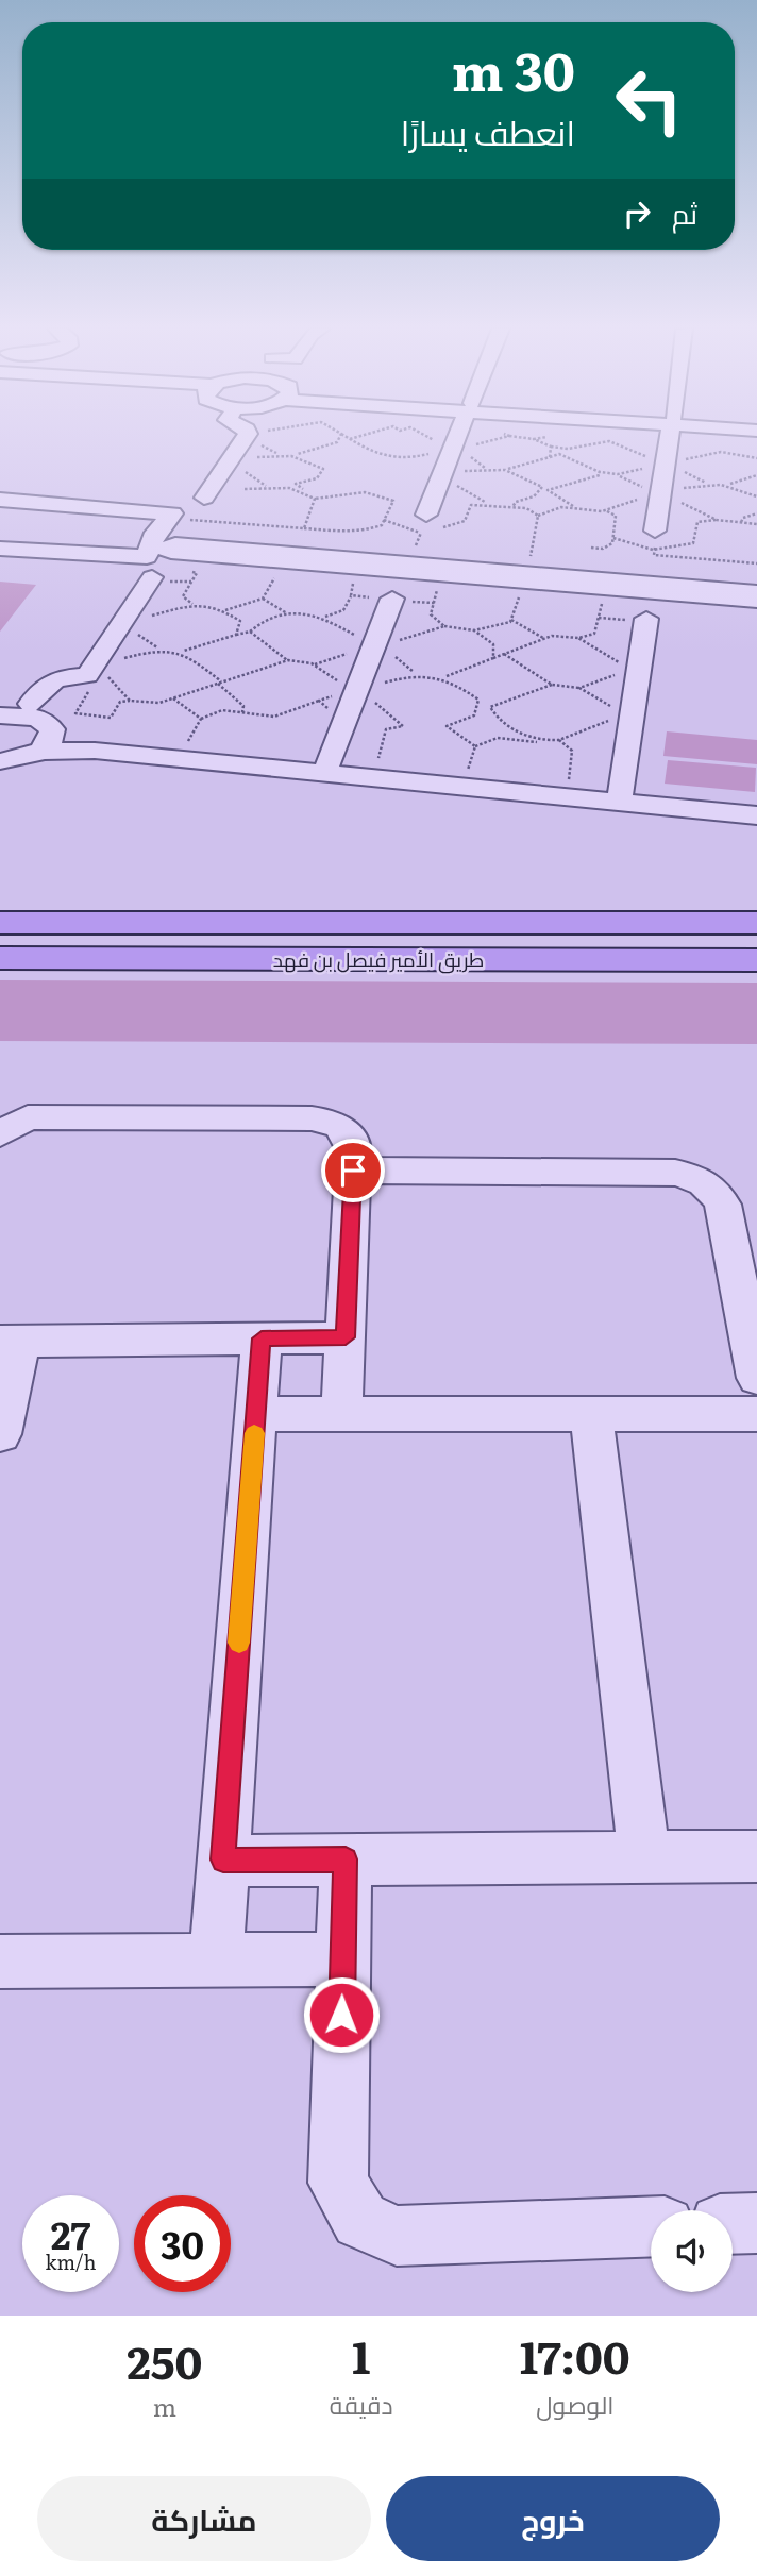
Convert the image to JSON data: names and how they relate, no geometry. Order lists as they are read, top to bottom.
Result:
{
  "streets": {
    "main road": ["طريق الأمير فيصل بن فهد"]
  },
  "page": {
    "turn": ["30 m", "انعطف يسارًا"],
    "then": "ثم",
    "speed": "27 km/h",
    "limit": "30",
    "eta": [
      "17:00",
      "الوصول",
      "1",
      "دقيقة",
      "250",
      "m"
    ],
    "buttons": ["خروج", "مشاركة"]
  }
}
